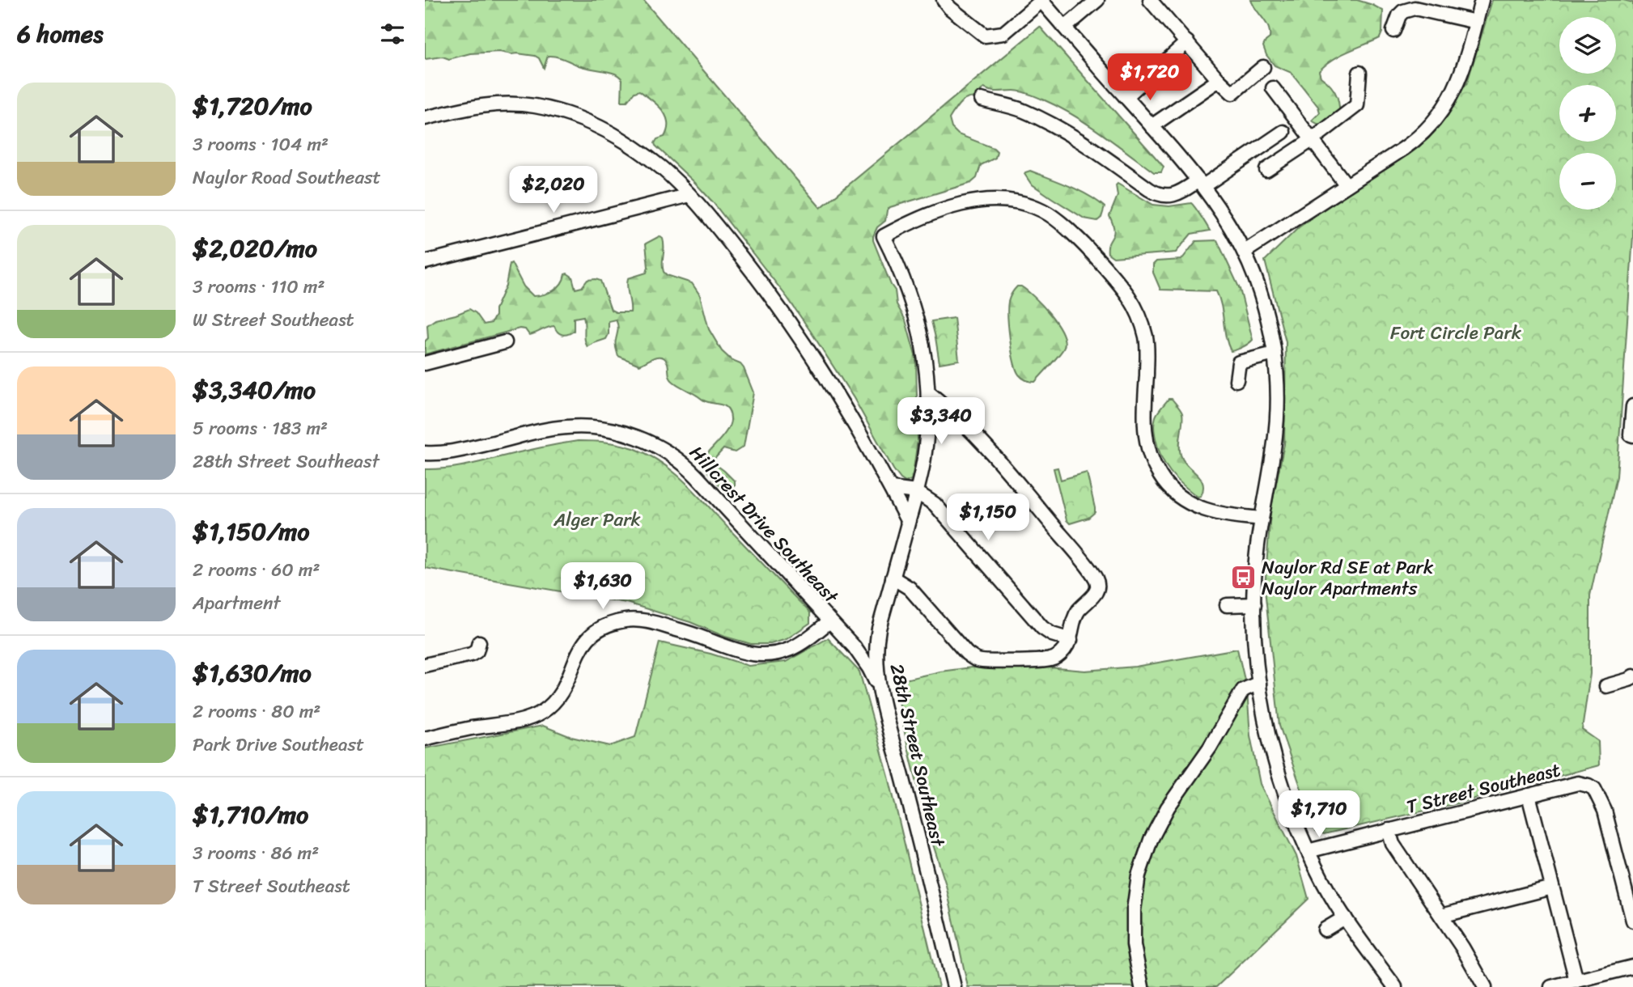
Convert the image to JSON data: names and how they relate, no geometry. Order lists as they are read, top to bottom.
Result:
{
  "streets": {
    "street": ["Hillcrest Drive Southeast", "28th Street Southeast", "T Street Southeast"]
  },
  "crossings": [
    ["Hillcrest Drive Southeast", "28th Street Southeast"]
  ],
  "parks": ["Fort Circle Park", "Alger Park"],
  "places": {
    "bus stop": ["Naylor Rd SE at Park Naylor Apartments"]
  },
  "page": {
    "heading": "6 homes",
    "map_buttons": ["+", "−"],
    "price": [
      "$1,720",
      "$2,020",
      "$3,340",
      "$1,150",
      "$1,630",
      "$1,710"
    ],
    "list": [
      {
        "name": "$1,720/mo",
        "note": "3 rooms · 104 m² · Naylor Road Southeast"
      },
      {
        "name": "$2,020/mo",
        "note": "3 rooms · 110 m² · W Street Southeast"
      },
      {
        "name": "$3,340/mo",
        "note": "5 rooms · 183 m² · 28th Street Southeast"
      },
      {
        "name": "$1,150/mo",
        "note": "2 rooms · 60 m² · Apartment"
      },
      {
        "name": "$1,630/mo",
        "note": "2 rooms · 80 m² · Park Drive Southeast"
      },
      {
        "name": "$1,710/mo",
        "note": "3 rooms · 86 m² · T Street Southeast"
      }
    ]
  }
}
